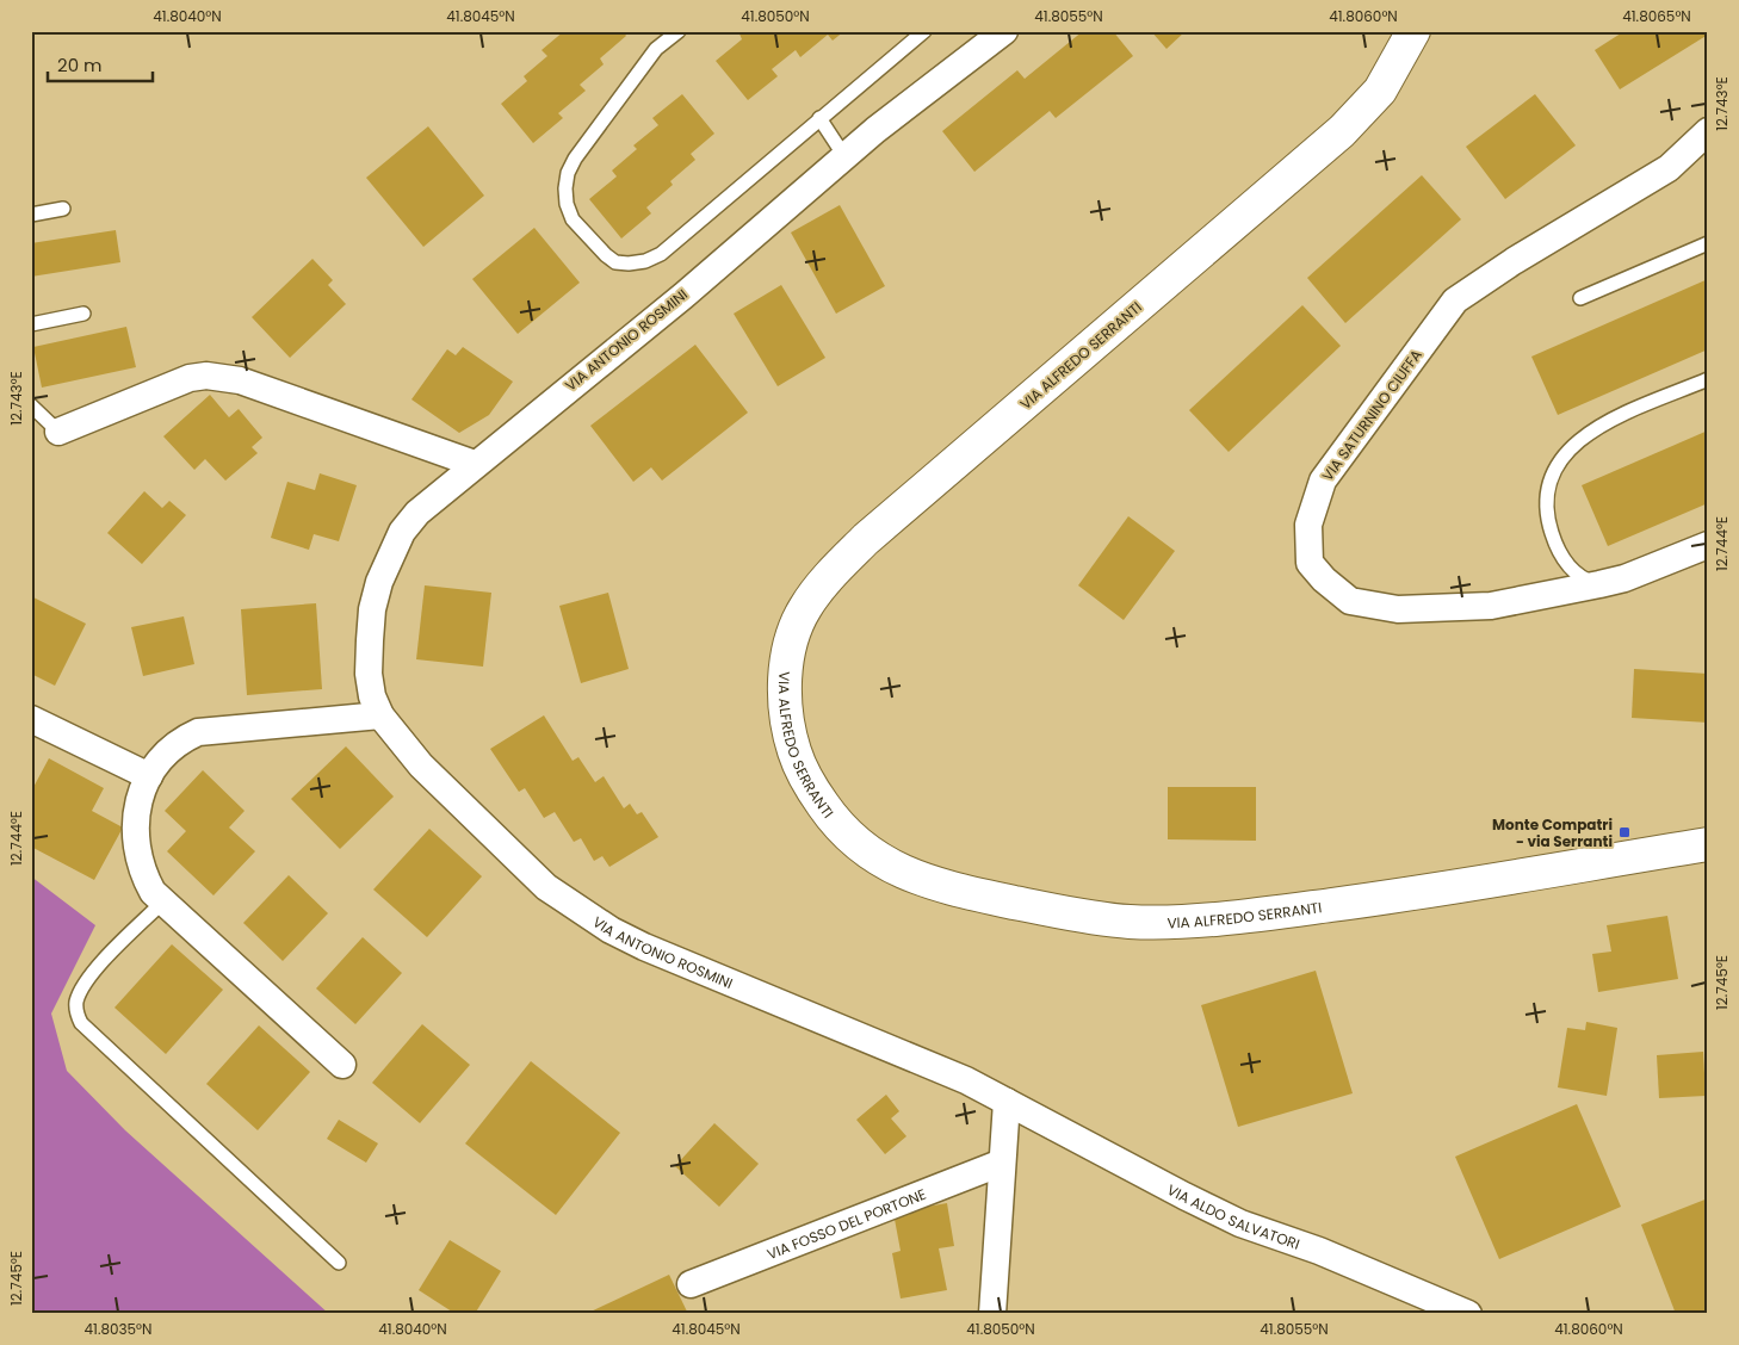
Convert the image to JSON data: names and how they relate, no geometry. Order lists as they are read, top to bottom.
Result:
{
  "streets": {
    "main road": ["VIA ALFREDO SERRANTI"],
    "street": [
      "VIA ANTONIO ROSMINI",
      "VIA SATURNINO CIUFFA",
      "VIA ALDO SALVATORI",
      "VIA FOSSO DEL PORTONE"
    ]
  },
  "crossings": [
    ["VIA ANTONIO ROSMINI", "VIA ALDO SALVATORI"]
  ],
  "places": {
    "transit": ["Monte Compatri - via Serranti"]
  },
  "scale_bar": "20 m",
  "coordinates": [
    "41.8040°N",
    "41.8045°N",
    "41.8050°N",
    "41.8055°N",
    "41.8060°N",
    "41.8065°N",
    "12.743°E",
    "12.744°E",
    "12.745°E",
    "41.8035°N"
  ]
}
